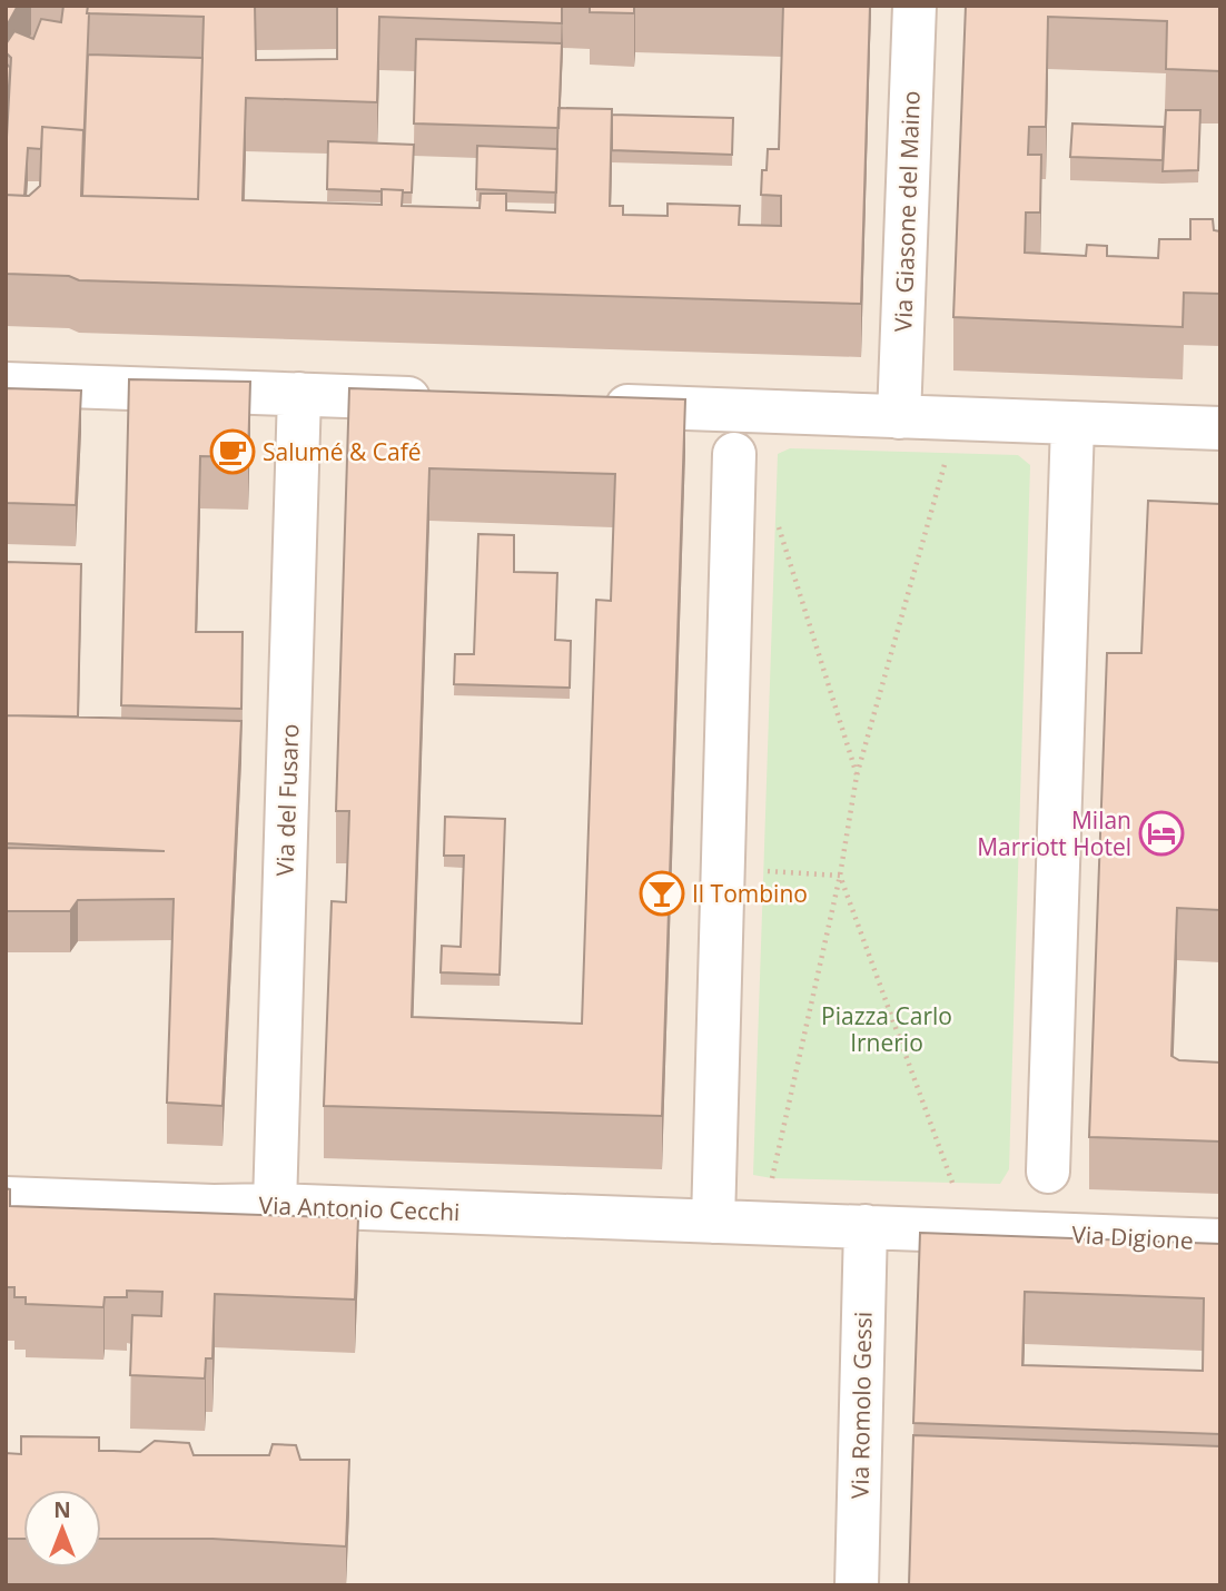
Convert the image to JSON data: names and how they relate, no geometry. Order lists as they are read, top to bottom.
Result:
{
  "streets": {
    "street": [
      "Via Giasone del Maino",
      "Via del Fusaro",
      "Via Antonio Cecchi",
      "Via Digione",
      "Via Romolo Gessi"
    ]
  },
  "crossings": [
    ["Via del Fusaro", "Via Antonio Cecchi"],
    ["Via Digione", "Via Romolo Gessi"]
  ],
  "parks": ["Piazza Carlo Irnerio"],
  "places": {
    "cafe": ["Salumé & Café"],
    "hotel": ["Milan Marriott Hotel"],
    "bar": ["Il Tombino"]
  },
  "north": "top"
}
